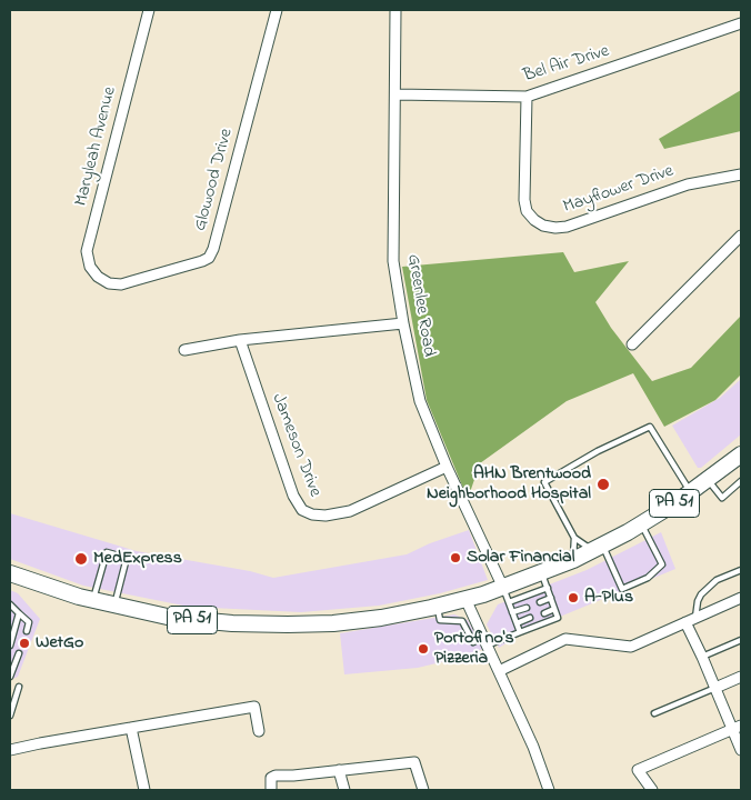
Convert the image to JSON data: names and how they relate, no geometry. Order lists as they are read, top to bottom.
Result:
{
  "streets": {
    "highway": ["PA 51"],
    "street": [
      "Bel Air Drive",
      "Maryleah Avenue",
      "Glowood Drive",
      "Mayflower Drive",
      "Greenlee Road",
      "Jameson Drive"
    ]
  },
  "crossings": [
    ["Bel Air Drive", "Mayflower Drive"],
    ["Bel Air Drive", "Greenlee Road"],
    ["Maryleah Avenue", "Glowood Drive"],
    ["Greenlee Road", "Jameson Drive"],
    ["Greenlee Road", "PA 51"]
  ],
  "places": [
    "AHN Brentwood Neighborhood Hospital",
    "Solar Financial",
    "MedExpress",
    "A-Plus",
    "WetGo",
    "Portofino's Pizzeria"
  ]
}
